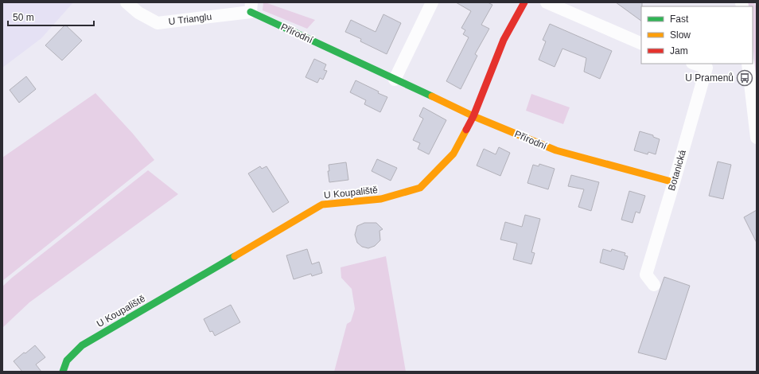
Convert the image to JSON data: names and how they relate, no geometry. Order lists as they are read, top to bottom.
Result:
{
  "streets": {
    "street": [
      "U Trianglu",
      "Přírodní",
      "Botanická",
      "U Koupaliště"
    ]
  },
  "crossings": [
    ["U Trianglu", "Přírodní"],
    ["Přírodní", "Botanická"],
    ["Přírodní", "U Koupaliště"]
  ],
  "places": {
    "bus stop": ["U Pramenů"]
  },
  "legend": ["Fast", "Slow", "Jam"],
  "scale_bar": "50 m"
}
